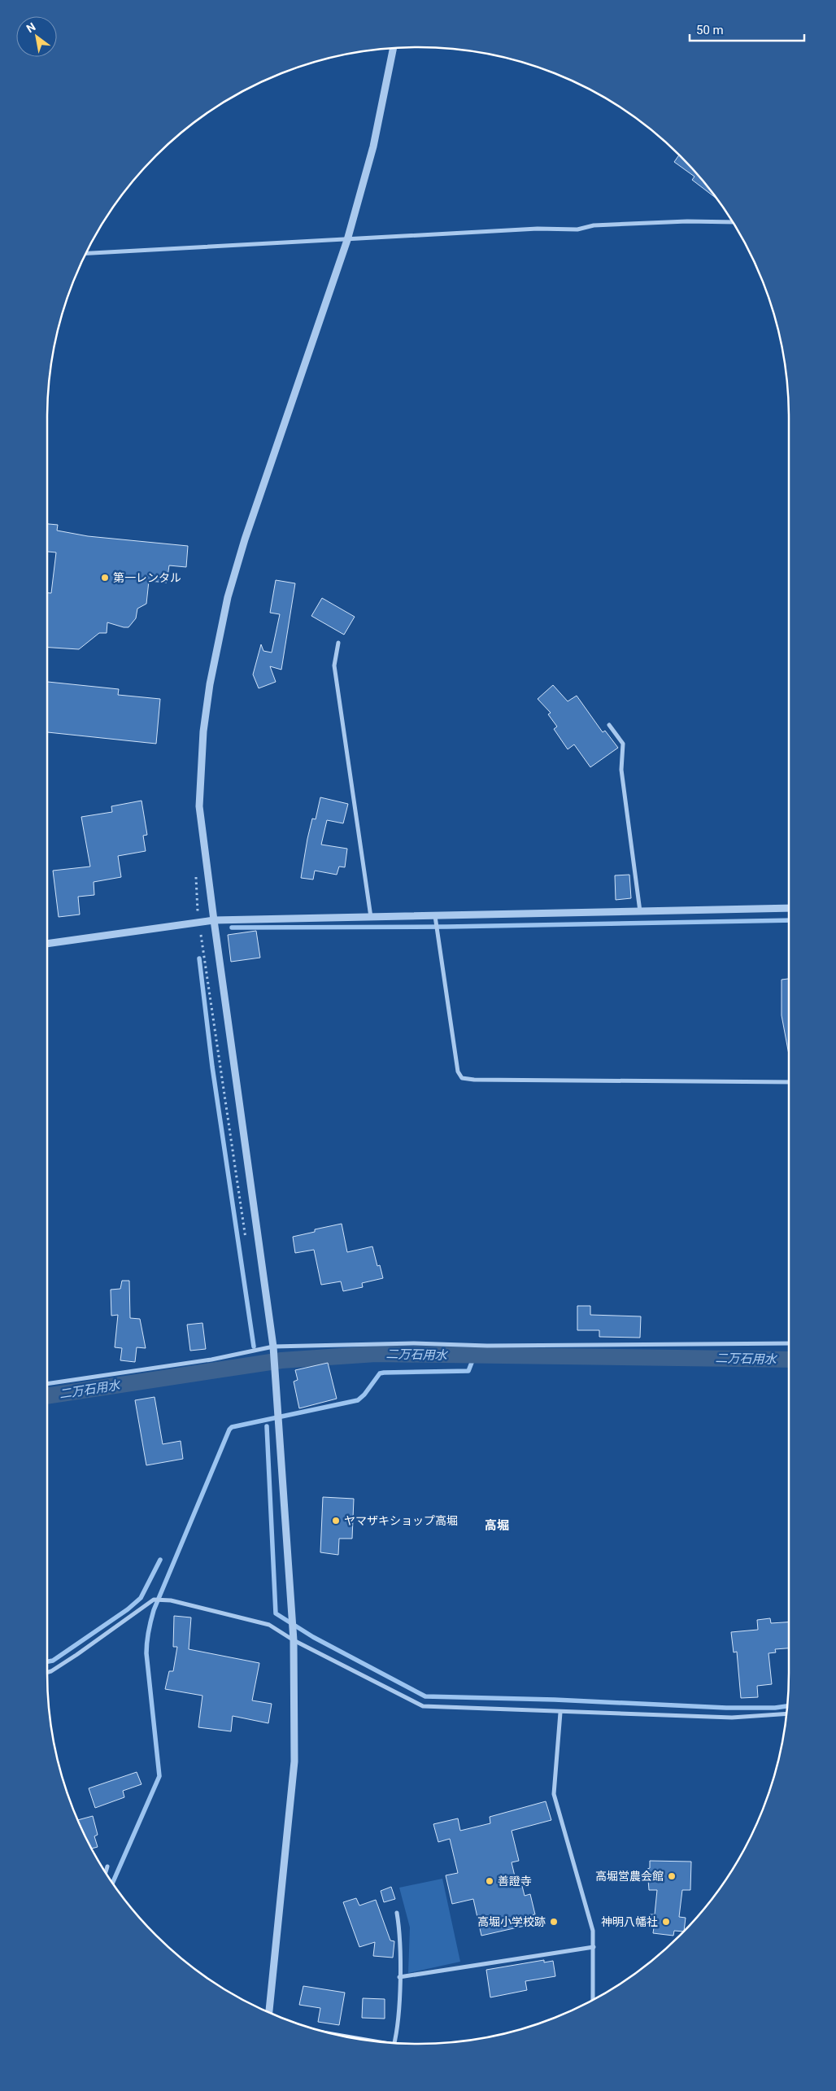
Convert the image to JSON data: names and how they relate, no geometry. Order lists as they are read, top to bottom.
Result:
{
  "districts": ["高堀"],
  "water": ["二万石用水"],
  "places": [
    "第一レンタル",
    "ヤマザキショップ高堀",
    "高堀営農会館",
    "善證寺",
    "高堀小学校跡",
    "神明八幡社"
  ],
  "scale_bar": "50 m",
  "north": "top left"
}
